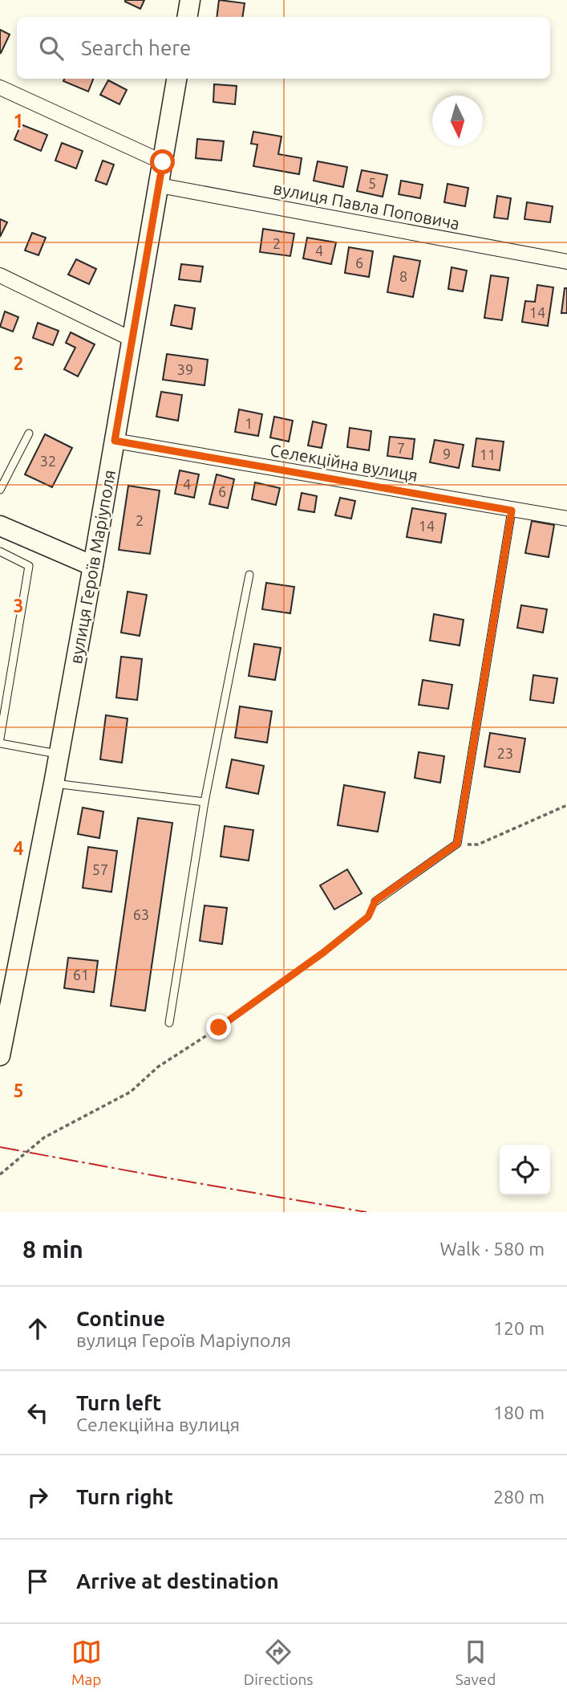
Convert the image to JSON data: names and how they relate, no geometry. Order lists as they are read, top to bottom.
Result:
{
  "streets": {
    "street": ["вулиця Павла Поповича", "Селекційна вулиця", "вулиця Героїв Маріуполя"]
  },
  "crossings": [
    ["вулиця Павла Поповича", "вулиця Героїв Маріуполя"],
    ["Селекційна вулиця", "вулиця Героїв Маріуполя"]
  ],
  "house_numbers": [
    "5",
    "2",
    "4",
    "6",
    "8",
    "14",
    "39",
    "1",
    "7",
    "9",
    "11",
    "32",
    "4",
    "6",
    "2",
    "14",
    "23",
    "57",
    "63",
    "61"
  ],
  "north": "bottom",
  "page": {
    "search": "Search here",
    "heading": ["8 min", "Walk · 580 m"],
    "list": [
      ["Continue", "вулиця Героїв Маріуполя", "120 m"],
      ["Turn left", "Селекційна вулиця", "180 m"],
      ["Turn right", "280 m"],
      "Arrive at destination"
    ],
    "nav": ["Map", "Directions", "Saved"]
  },
  "grid": {
    "rows": [
      "1",
      "2",
      "3",
      "4",
      "5"
    ]
  }
}
